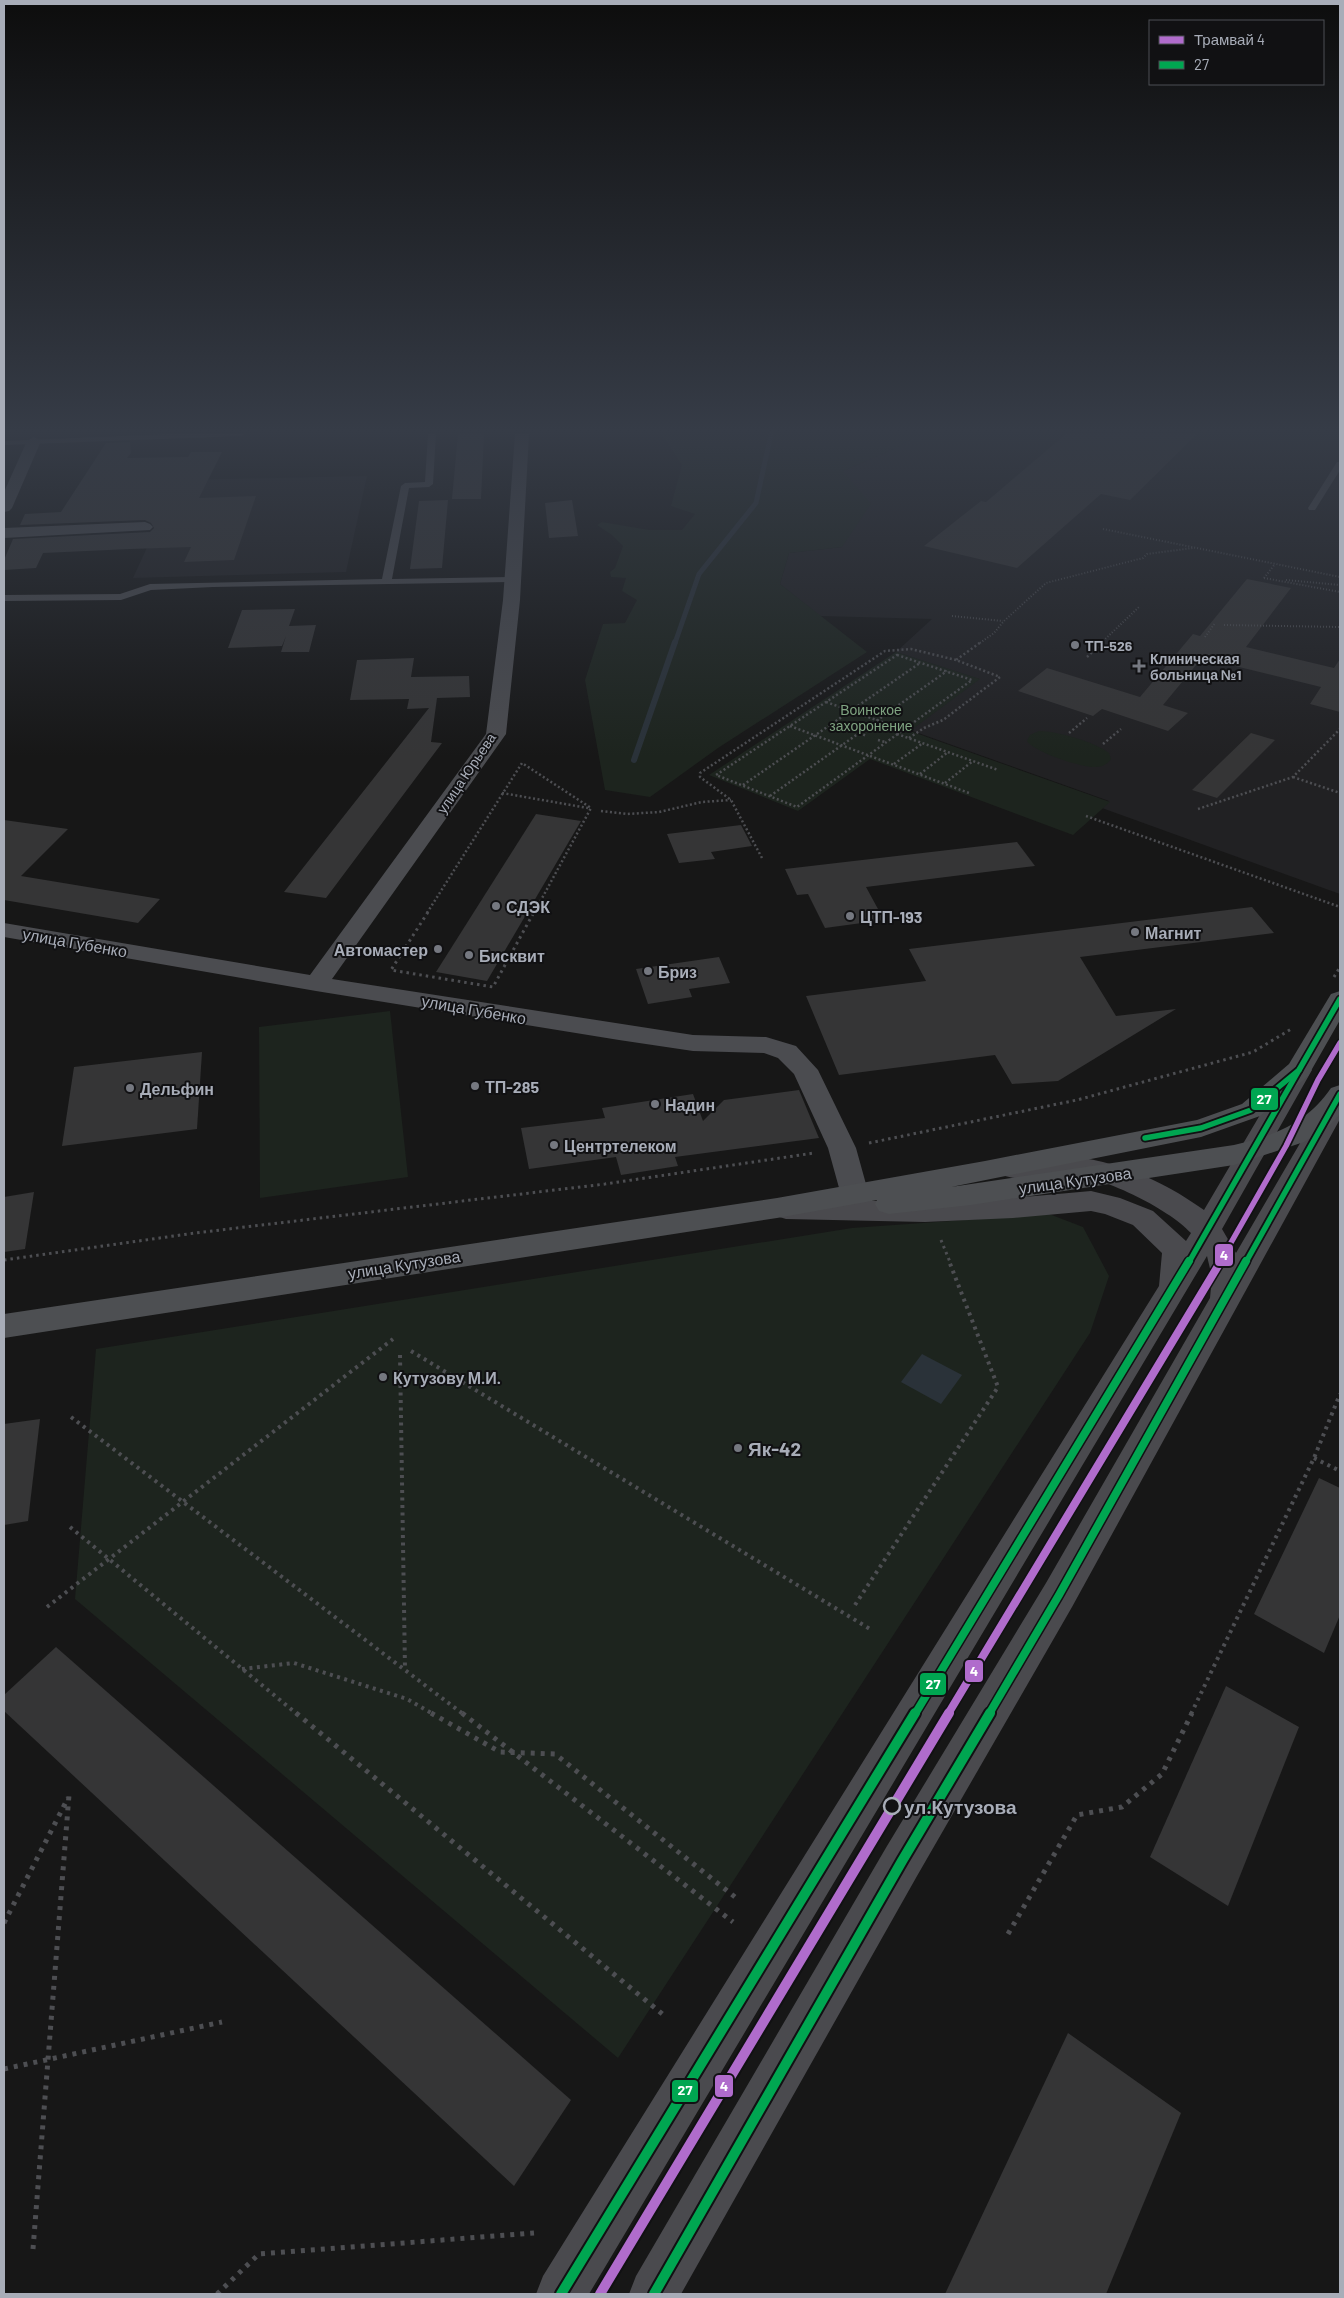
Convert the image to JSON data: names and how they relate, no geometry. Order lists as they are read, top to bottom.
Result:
{
  "streets": {
    "main road": ["улица Кутузова"],
    "street": ["улица Юрьева", "улица Губенко"]
  },
  "crossings": [
    ["улица Юрьева", "улица Губенко"],
    ["улица Губенко", "улица Кутузова"]
  ],
  "parks": ["Воинское захоронение"],
  "places": {
    "other": [
      "ТП-526",
      "СДЭК",
      "ЦТП-193",
      "Магнит",
      "Автомастер",
      "Бисквит",
      "Бриз",
      "ТП-285",
      "Дельфин",
      "Надин",
      "Центртелеком",
      "Кутузову М.И.",
      "Як-42",
      "ул.Кутузова"
    ],
    "health": ["Клиническая больница №1"]
  },
  "lines": ["transit line 27", "tram line 4"],
  "legend": ["Трамвай 4", "27"]
}
